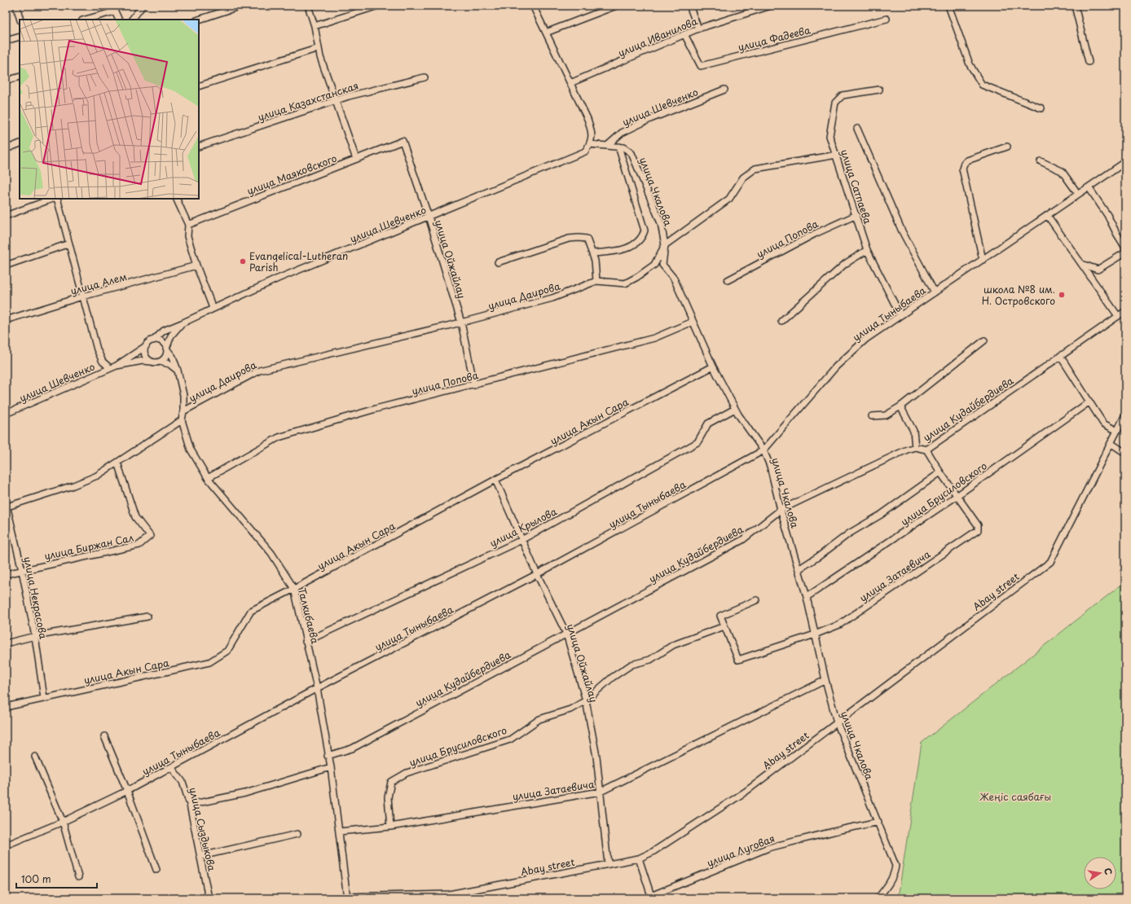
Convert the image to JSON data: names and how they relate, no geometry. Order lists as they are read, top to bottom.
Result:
{
  "streets": {
    "street": [
      "улица Иванилова",
      "улица Фадеева",
      "улица Казахстанская",
      "улица Шевченко",
      "улица Маяковского",
      "улица Сатпаева",
      "улица Чкалова",
      "улица Попова",
      "улица Ойжайлау",
      "улица Алем",
      "улица Даирова",
      "улица Тыныбаева",
      "улица Кудайбердиева",
      "улица Акын Сара",
      "улица Брусиловского",
      "улица Крылова",
      "улица Биржан Сал",
      "улица Затаевича",
      "Abay street",
      "улица Некрасова",
      "Талкибаева",
      "улица Сыздыкова",
      "улица Луговая"
    ]
  },
  "crossings": [
    ["улица Иванилова", "улица Фадеева"],
    ["улица Шевченко", "улица Чкалова"],
    ["улица Шевченко", "улица Ойжайлау"],
    ["улица Шевченко", "Талкибаева"],
    ["улица Маяковского", "улица Ойжайлау"],
    ["улица Сатпаева", "улица Попова"],
    ["улица Сатпаева", "улица Даирова"],
    ["улица Сатпаева", "улица Тыныбаева"],
    ["улица Чкалова", "улица Попова"],
    ["улица Чкалова", "улица Даирова"],
    ["улица Чкалова", "улица Тыныбаева"],
    ["улица Чкалова", "улица Кудайбердиева"],
    ["улица Чкалова", "улица Акын Сара"],
    ["улица Чкалова", "улица Брусиловского"],
    ["улица Чкалова", "улица Крылова"],
    ["улица Чкалова", "улица Затаевича"],
    ["улица Чкалова", "Abay street"],
    ["улица Чкалова", "улица Луговая"],
    ["улица Попова", "улица Ойжайлау"],
    ["улица Попова", "Талкибаева"],
    ["улица Ойжайлау", "улица Даирова"],
    ["улица Ойжайлау", "улица Тыныбаева"],
    ["улица Ойжайлау", "улица Кудайбердиева"],
    ["улица Ойжайлау", "улица Акын Сара"],
    ["улица Ойжайлау", "улица Брусиловского"],
    ["улица Ойжайлау", "улица Крылова"],
    ["улица Ойжайлау", "улица Затаевича"],
    ["улица Ойжайлау", "Abay street"],
    ["улица Даирова", "Талкибаева"],
    ["улица Тыныбаева", "Талкибаева"],
    ["улица Тыныбаева", "улица Сыздыкова"],
    ["улица Кудайбердиева", "Талкибаева"],
    ["улица Акын Сара", "улица Некрасова"],
    ["улица Акын Сара", "Талкибаева"],
    ["улица Брусиловского", "улица Затаевича"],
    ["улица Крылова", "Талкибаева"],
    ["улица Биржан Сал", "улица Некрасова"],
    ["улица Затаевича", "Талкибаева"],
    ["Abay street", "Талкибаева"]
  ],
  "parks": ["Жеңіс саябағы"],
  "places": ["Evangelical-Lutheran Parish", "школа №8 им. Н. Островского"],
  "scale_bar": "100 m",
  "north": "right"
}
